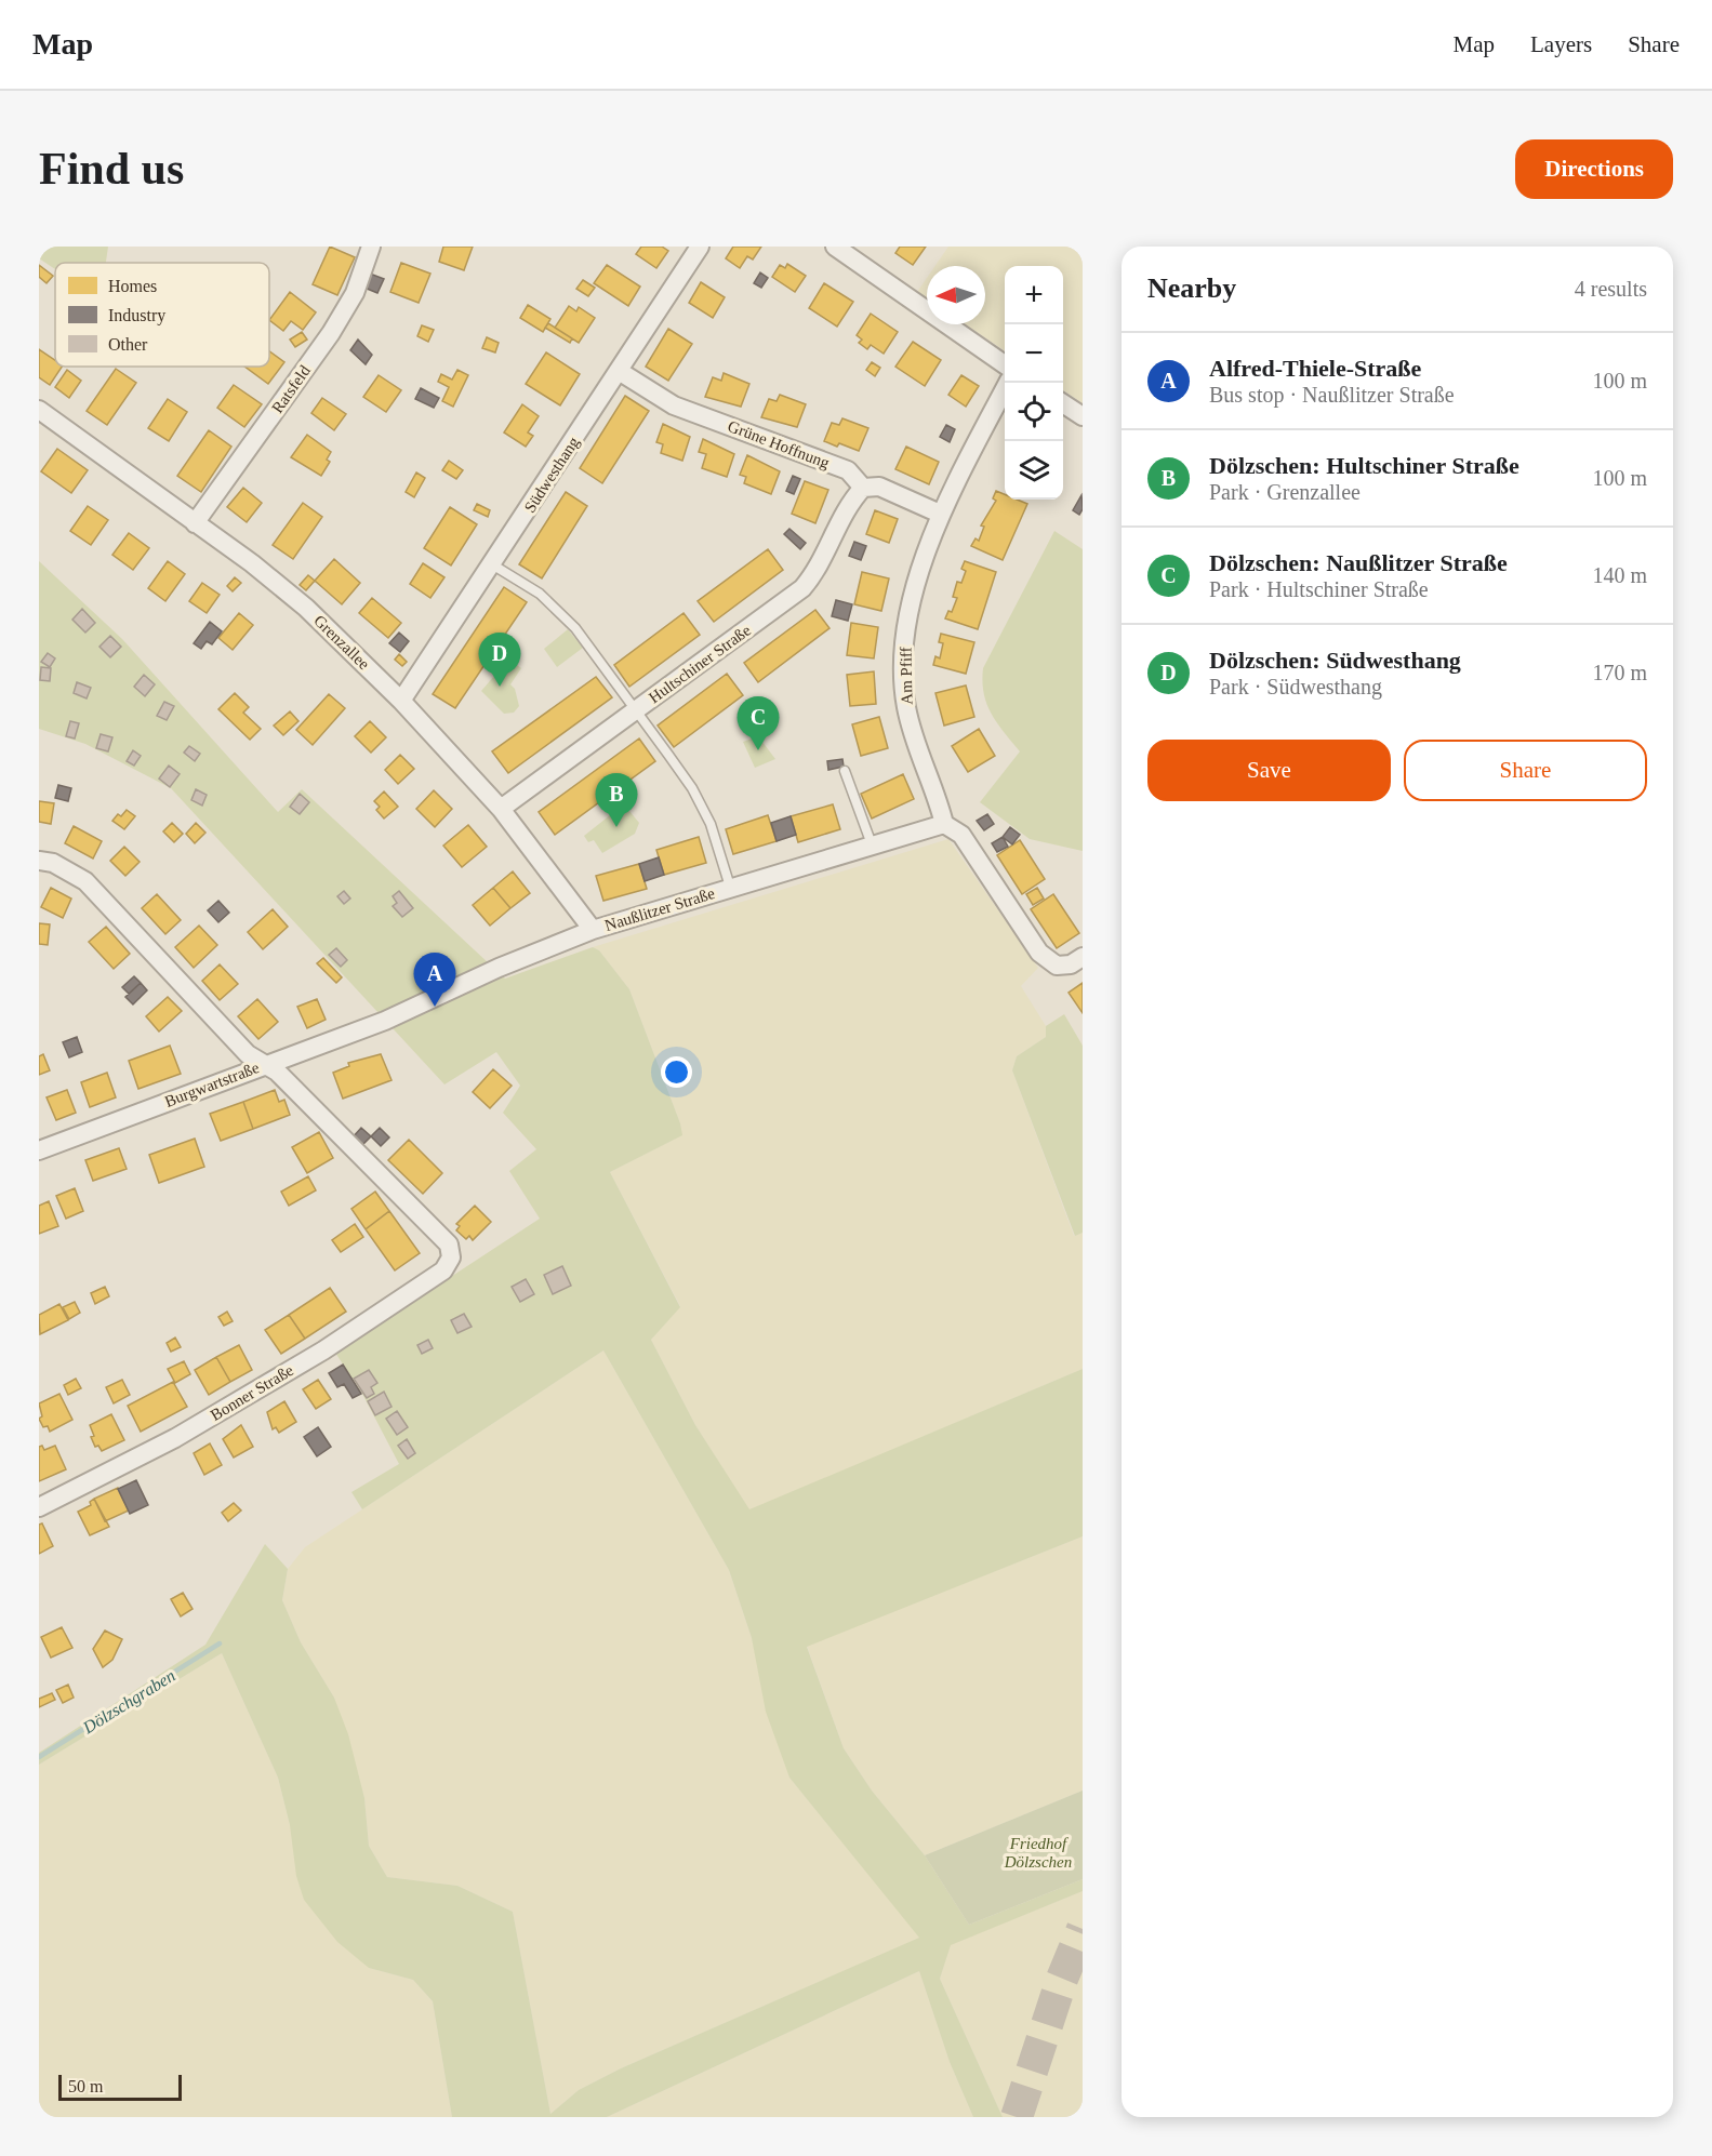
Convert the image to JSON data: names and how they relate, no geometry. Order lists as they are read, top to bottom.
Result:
{
  "streets": {
    "street": [
      "Ratsfeld",
      "Grüne Hoffnung",
      "Südwesthang",
      "Grenzallee",
      "Hultschiner Straße",
      "Am Pfiff",
      "Naußlitzer Straße",
      "Burgwartstraße",
      "Bonner Straße"
    ]
  },
  "crossings": [
    ["Ratsfeld", "Grenzallee"],
    ["Grüne Hoffnung", "Südwesthang"],
    ["Grüne Hoffnung", "Hultschiner Straße"],
    ["Südwesthang", "Grenzallee"],
    ["Grenzallee", "Hultschiner Straße"],
    ["Grenzallee", "Naußlitzer Straße"],
    ["Am Pfiff", "Naußlitzer Straße"],
    ["Naußlitzer Straße", "Burgwartstraße"],
    ["Burgwartstraße", "Bonner Straße"]
  ],
  "water": ["Dölzschgraben"],
  "parks": ["Friedhof Dölzschen"],
  "legend": ["Homes", "Industry", "Other"],
  "scale_bar": "50 m",
  "north": "left",
  "page": {
    "header": "Map",
    "nav": ["Map", "Layers", "Share"],
    "buttons": [
      "Directions",
      ["Save", "Share"]
    ],
    "title": "Find us",
    "heading": ["Nearby", "4 results"],
    "map_buttons": ["+", "−"],
    "list": [
      {
        "mark": "A",
        "name": "Alfred-Thiele-Straße",
        "note": "Bus stop · Naußlitzer Straße",
        "value": "100 m"
      },
      {
        "mark": "B",
        "name": "Dölzschen: Hultschiner Straße",
        "note": "Park · Grenzallee",
        "value": "100 m"
      },
      {
        "mark": "C",
        "name": "Dölzschen: Naußlitzer Straße",
        "note": "Park · Hultschiner Straße",
        "value": "140 m"
      },
      {
        "mark": "D",
        "name": "Dölzschen: Südwesthang",
        "note": "Park · Südwesthang",
        "value": "170 m"
      }
    ],
    "pins": [
      "D",
      "C",
      "B",
      "A"
    ],
    "scale": "50 m"
  }
}
